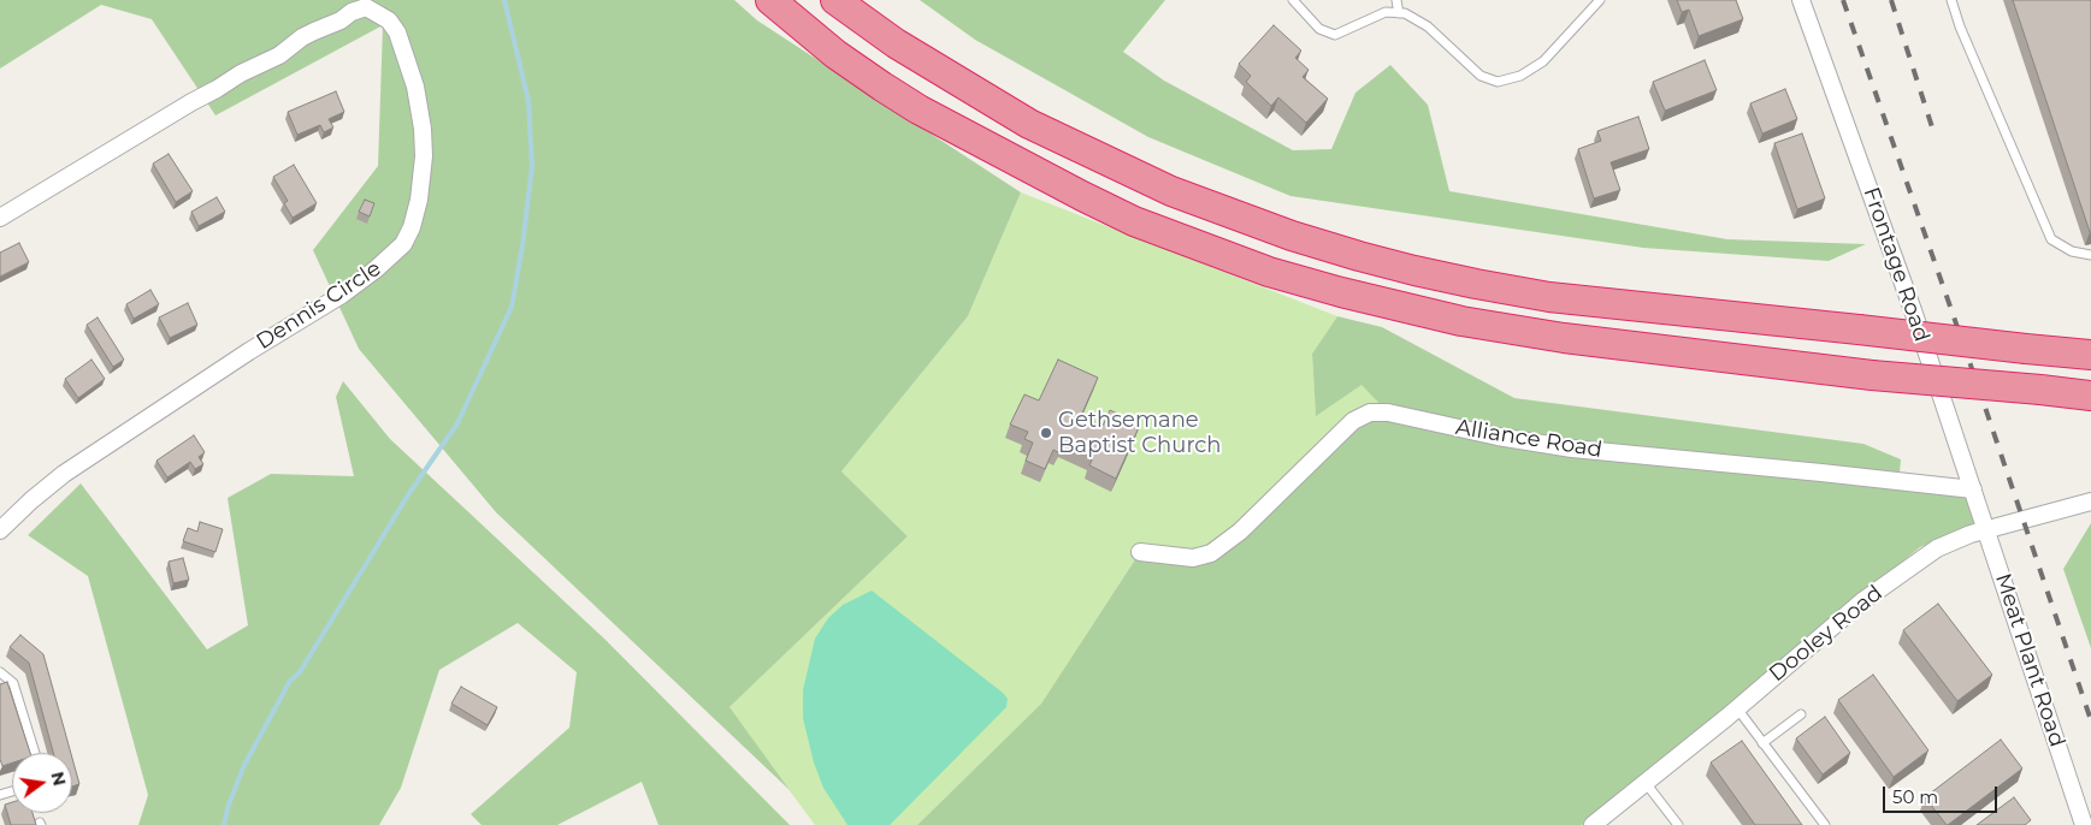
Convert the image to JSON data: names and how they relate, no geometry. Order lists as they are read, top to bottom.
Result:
{
  "streets": {
    "street": [
      "Frontage Road",
      "Dennis Circle",
      "Alliance Road",
      "Dooley Road",
      "Meat Plant Road"
    ]
  },
  "crossings": [
    ["Frontage Road", "Alliance Road"],
    ["Frontage Road", "Dooley Road"],
    ["Frontage Road", "Meat Plant Road"],
    ["Dooley Road", "Meat Plant Road"]
  ],
  "places": ["Gethsemane Baptist Church"],
  "scale_bar": "50 m",
  "north": "right"
}
